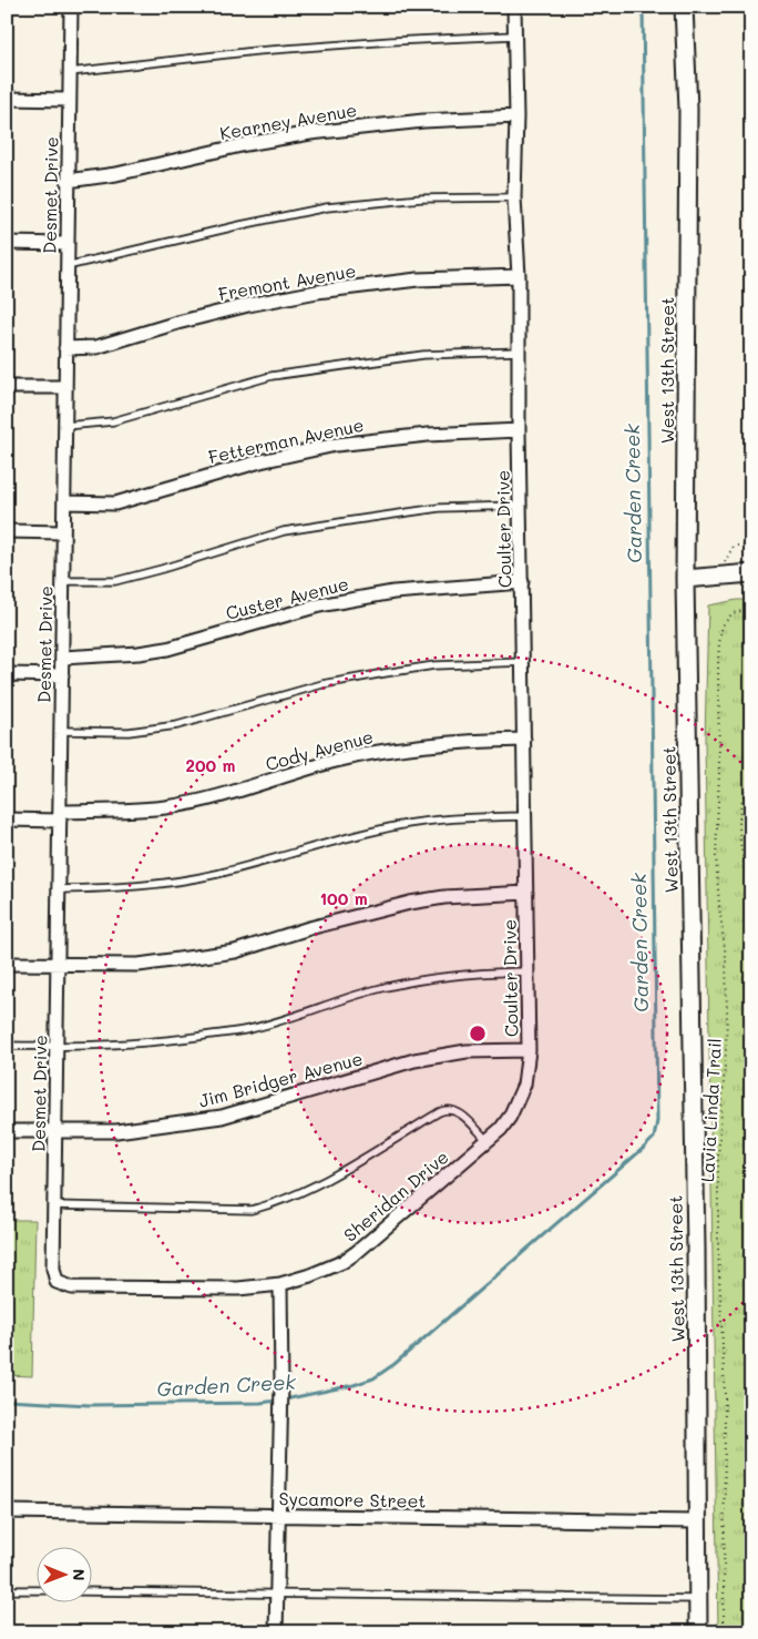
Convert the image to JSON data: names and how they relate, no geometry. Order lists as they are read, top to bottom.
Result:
{
  "streets": {
    "main road": ["West 13th Street"],
    "street": [
      "Kearney Avenue",
      "Desmet Drive",
      "Fremont Avenue",
      "Fetterman Avenue",
      "Coulter Drive",
      "Custer Avenue",
      "Cody Avenue",
      "Jim Bridger Avenue",
      "Sheridan Drive",
      "Sycamore Street"
    ],
    "path": ["Lavia Linda Trail"]
  },
  "crossings": [
    ["Kearney Avenue", "Desmet Drive"],
    ["Kearney Avenue", "Coulter Drive"],
    ["Desmet Drive", "Fremont Avenue"],
    ["Desmet Drive", "Fetterman Avenue"],
    ["Desmet Drive", "Custer Avenue"],
    ["Desmet Drive", "Cody Avenue"],
    ["Desmet Drive", "Jim Bridger Avenue"],
    ["Desmet Drive", "Sheridan Drive"],
    ["Fremont Avenue", "Coulter Drive"],
    ["West 13th Street", "Sycamore Street"],
    ["Fetterman Avenue", "Coulter Drive"],
    ["Coulter Drive", "Custer Avenue"],
    ["Coulter Drive", "Cody Avenue"],
    ["Coulter Drive", "Jim Bridger Avenue"],
    ["Coulter Drive", "Sheridan Drive"],
    ["Jim Bridger Avenue", "Sheridan Drive"]
  ],
  "water": ["Garden Creek"],
  "north": "right",
  "rings": ["200 m", "100 m"]
}
